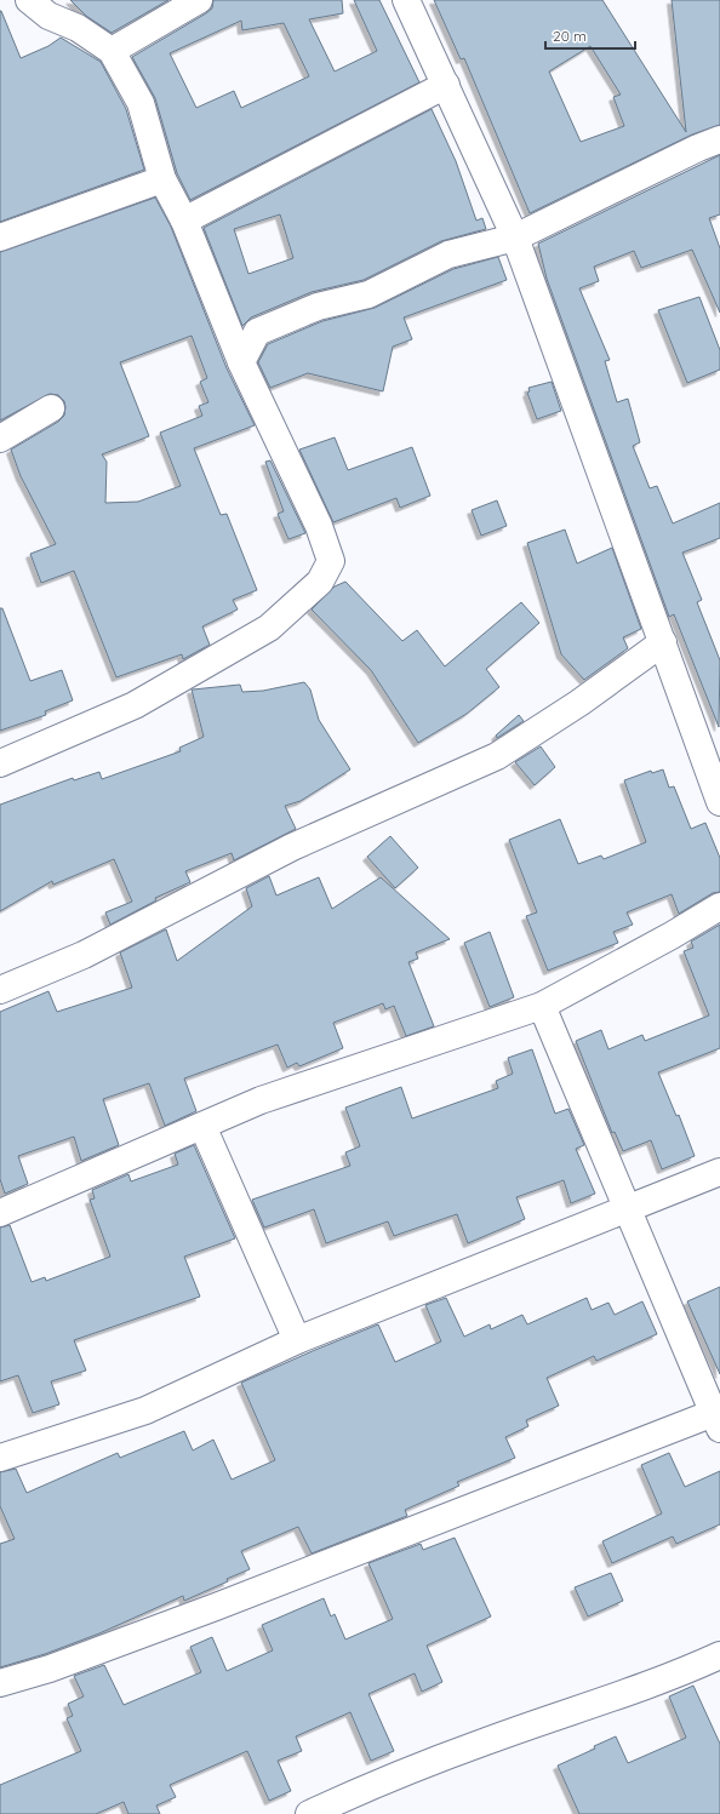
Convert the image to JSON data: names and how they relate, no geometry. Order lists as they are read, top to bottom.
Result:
{
  "scale_bar": "20 m"
}
